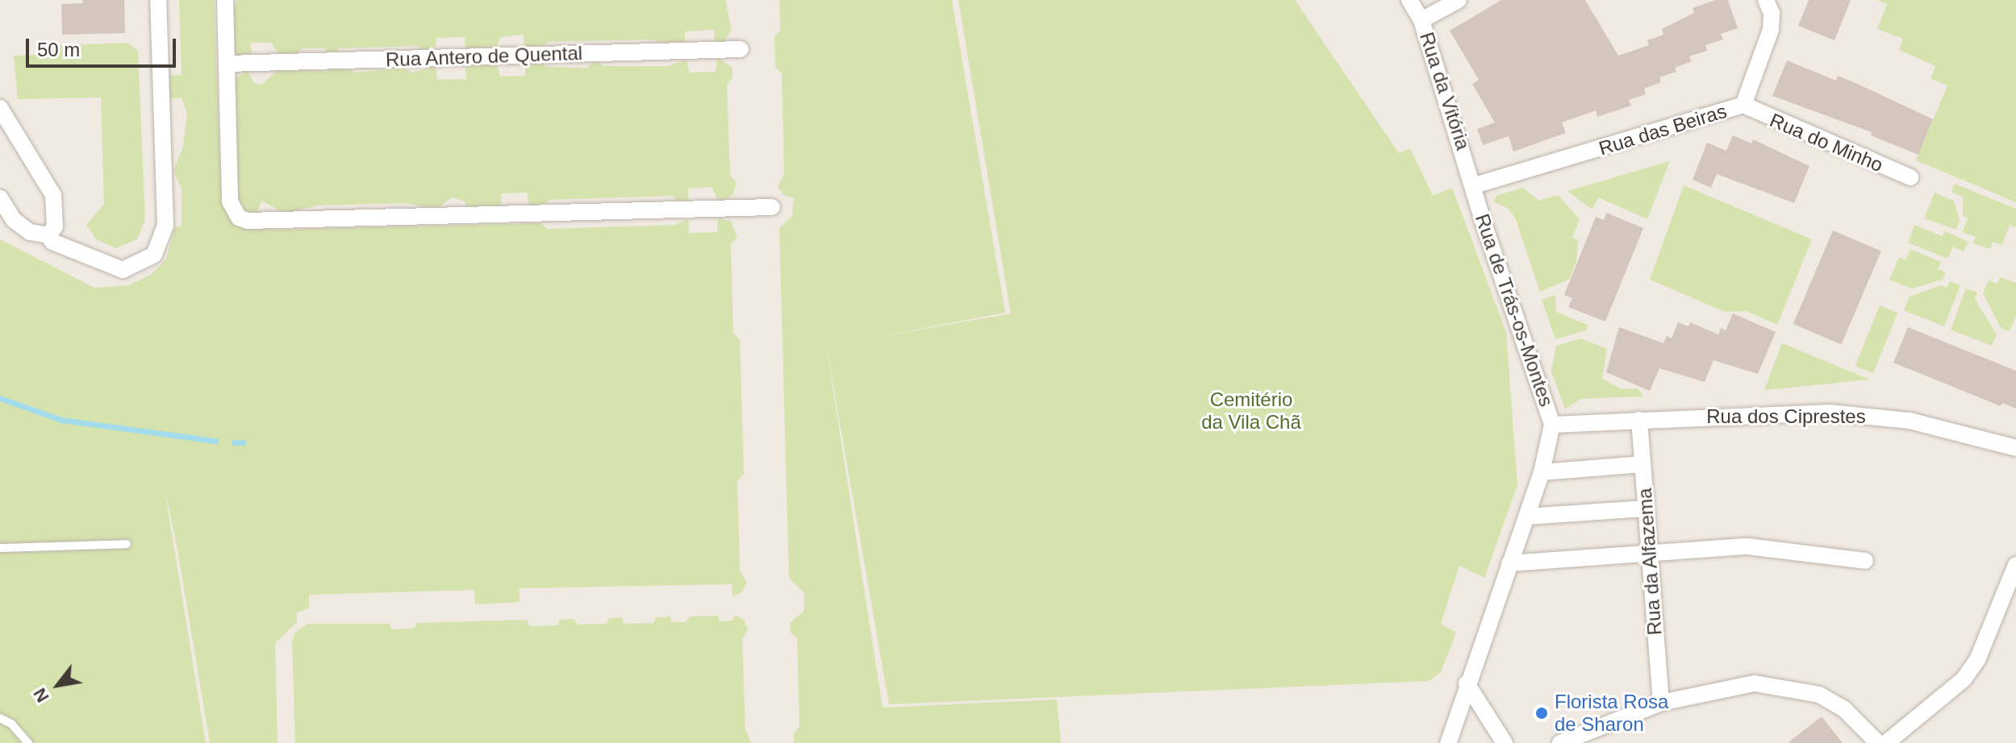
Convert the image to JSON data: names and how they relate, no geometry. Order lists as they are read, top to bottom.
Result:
{
  "streets": {
    "street": [
      "Rua Antero de Quental",
      "Rua da Vitória",
      "Rua das Beiras",
      "Rua do Minho",
      "Rua de Trás-os-Montes",
      "Rua dos Ciprestes",
      "Rua da Alfazema"
    ]
  },
  "crossings": [
    ["Rua da Vitória", "Rua das Beiras"],
    ["Rua da Vitória", "Rua de Trás-os-Montes"],
    ["Rua das Beiras", "Rua do Minho"],
    ["Rua das Beiras", "Rua de Trás-os-Montes"],
    ["Rua de Trás-os-Montes", "Rua dos Ciprestes"],
    ["Rua dos Ciprestes", "Rua da Alfazema"]
  ],
  "parks": ["Cemitério da Vila Chã"],
  "places": ["Florista Rosa de Sharon"],
  "scale_bar": "50 m",
  "north": "bottom left"
}
